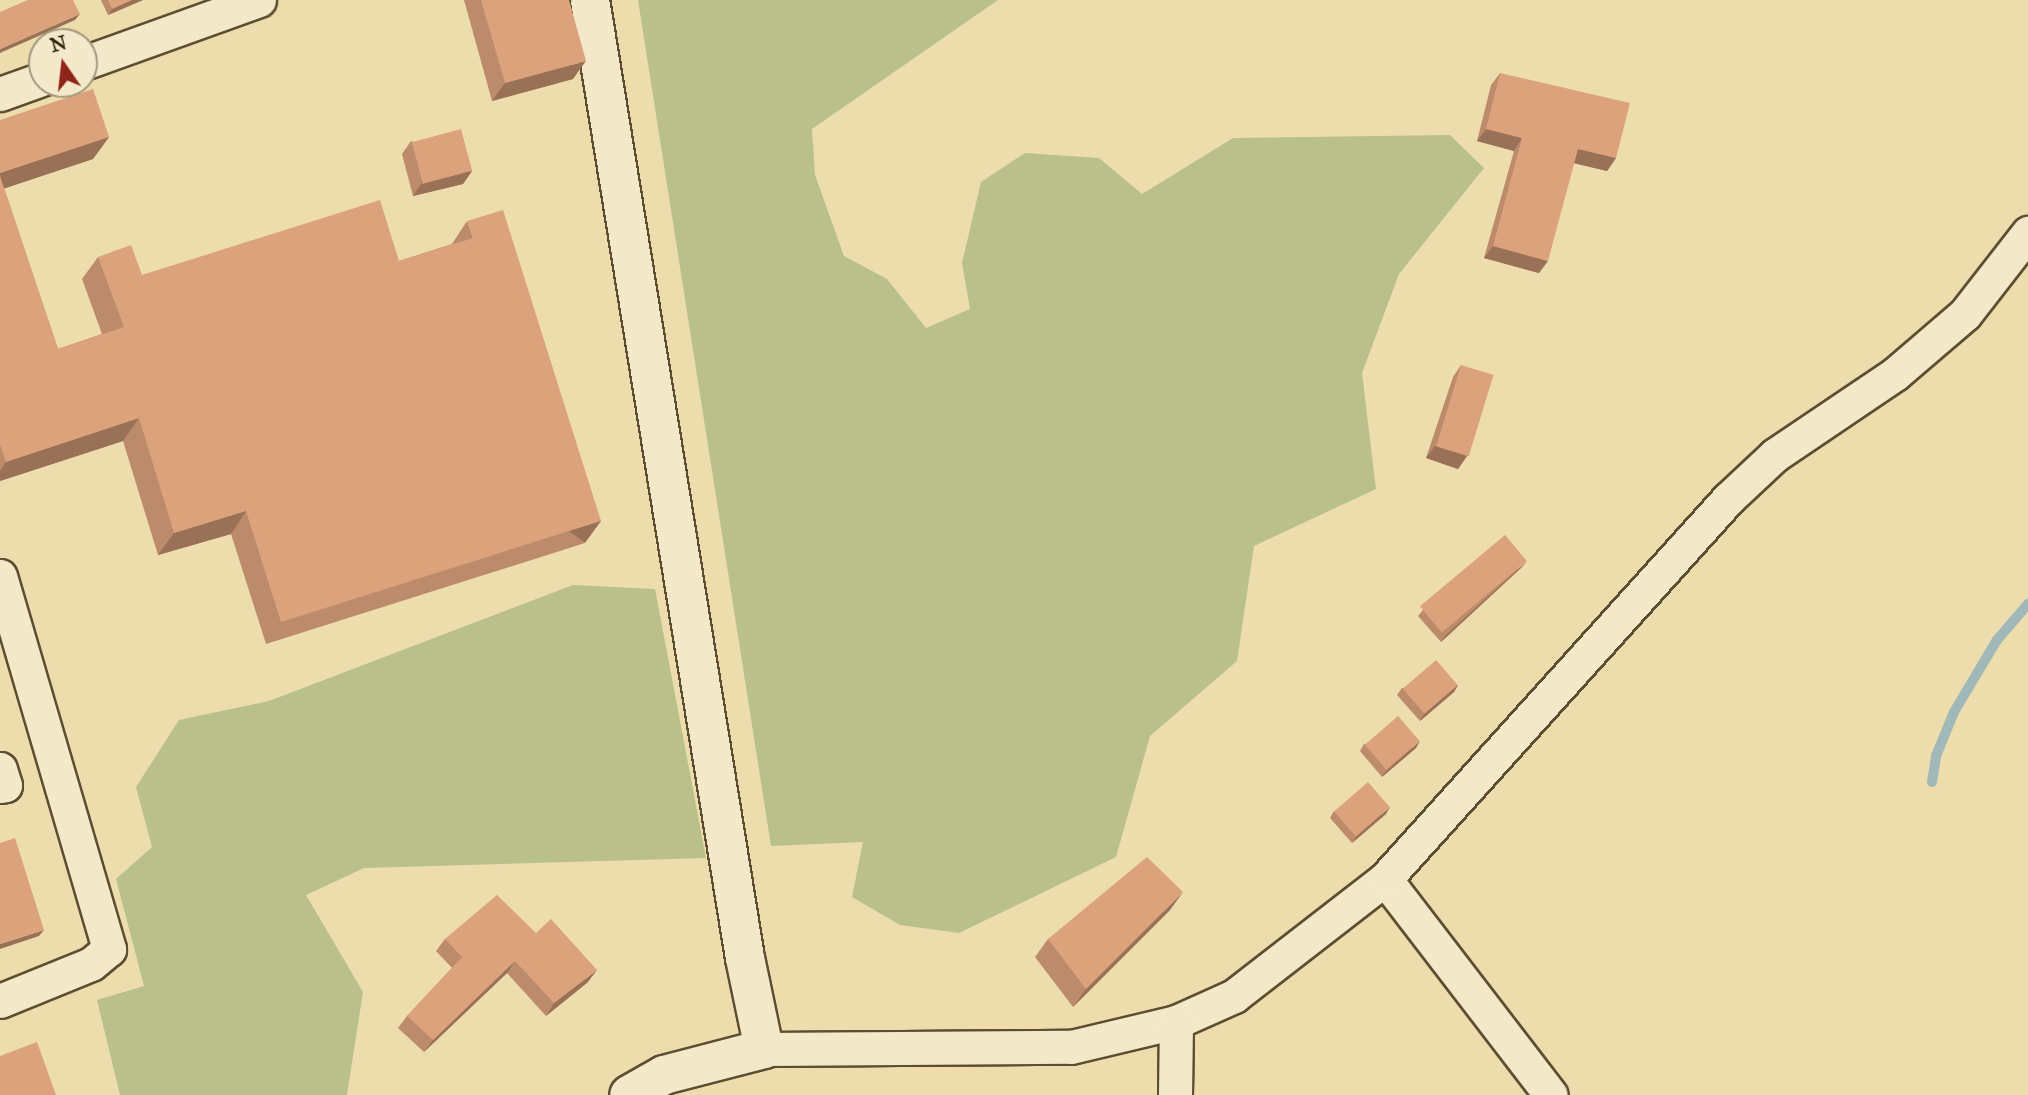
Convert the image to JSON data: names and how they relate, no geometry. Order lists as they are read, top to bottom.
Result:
{
  "north": "top"
}
